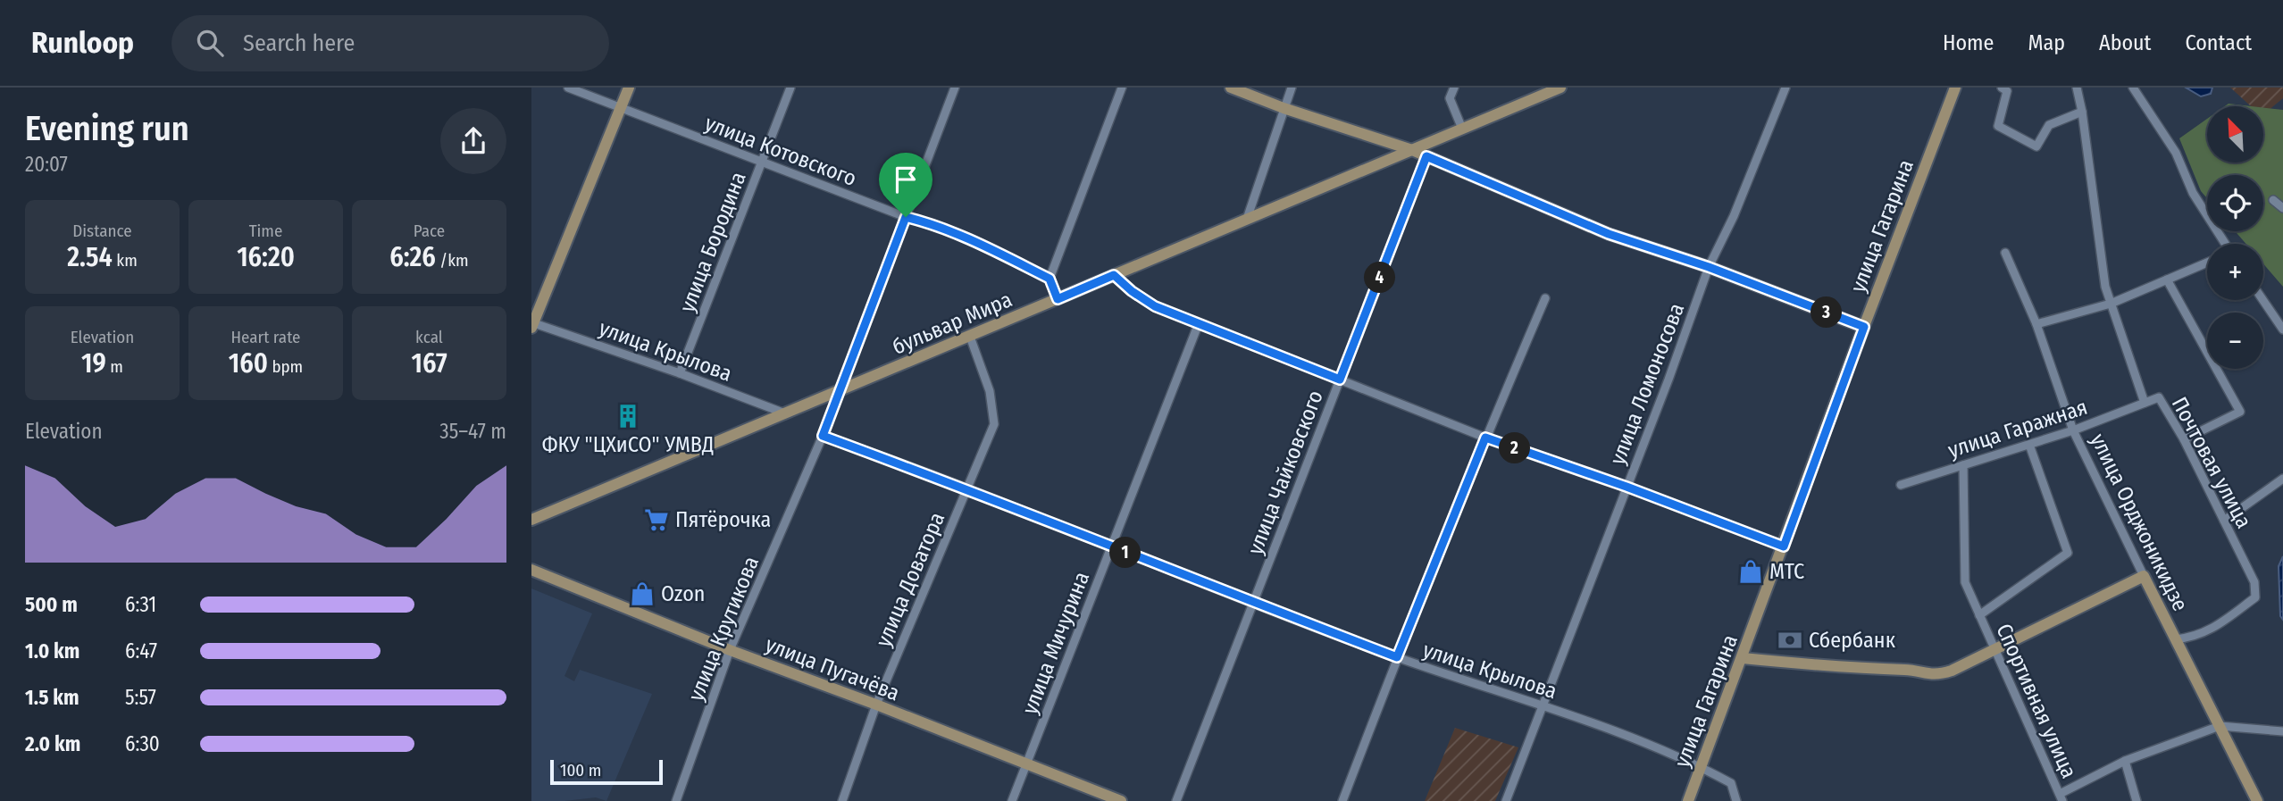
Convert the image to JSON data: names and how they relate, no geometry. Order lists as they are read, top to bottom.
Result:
{
  "streets": {
    "street": [
      "улица Котовского",
      "улица Гагарина",
      "улица Бородина",
      "бульвар Мира",
      "улица Крылова",
      "улица Ломоносова",
      "улица Гаражная",
      "Почтовая улица",
      "улица Чайковского",
      "улица Орджоникидзе",
      "улица Доватора",
      "улица Крутикова",
      "улица Мичурина",
      "улица Пугачёва",
      "Спортивная улица"
    ]
  },
  "crossings": [
    ["улица Котовского", "улица Бородина"],
    ["улица Гагарина", "улица Крылова"],
    ["улица Бородина", "улица Крылова"],
    ["бульвар Мира", "улица Крылова"],
    ["бульвар Мира", "улица Доватора"],
    ["улица Крылова", "улица Ломоносова"],
    ["улица Крылова", "улица Чайковского"],
    ["улица Крылова", "улица Доватора"],
    ["улица Крылова", "улица Крутикова"],
    ["улица Крылова", "улица Мичурина"],
    ["улица Гаражная", "Почтовая улица"],
    ["улица Гаражная", "улица Орджоникидзе"],
    ["улица Гаражная", "Спортивная улица"],
    ["Почтовая улица", "улица Орджоникидзе"],
    ["улица Доватора", "улица Пугачёва"],
    ["улица Крутикова", "улица Пугачёва"],
    ["улица Мичурина", "улица Пугачёва"]
  ],
  "places": {
    "building": ["ФКУ \"ЦХиСО\" УМВД"],
    "supermarket": ["Пятёрочка"],
    "shop": ["МТС", "Ozon"],
    "bank": ["Сбербанк"]
  },
  "scale_bar": "100 m",
  "north": "top left",
  "page": {
    "header": "Runloop",
    "search": "Search here",
    "nav": [
      "Home",
      "Map",
      "About",
      "Contact"
    ],
    "heading": ["Evening run", "20:07"],
    "map_buttons": ["+", "−"],
    "stats": [
      ["Distance", "2.54 km"],
      ["Time", "16:20"],
      ["Pace", "6:26 /km"],
      ["Elevation", "19 m"],
      ["Heart rate", "160 bpm"],
      ["kcal", "167"]
    ],
    "pins": [
      "4",
      "3",
      "2",
      "1"
    ],
    "chart": ["Elevation", "35–47 m"],
    "list": [
      {
        "name": "500 m",
        "note": "6:31"
      },
      {
        "name": "1.0 km",
        "note": "6:47"
      },
      {
        "name": "1.5 km",
        "note": "5:57"
      },
      {
        "name": "2.0 km",
        "note": "6:30"
      }
    ],
    "scale": "100 m"
  }
}
